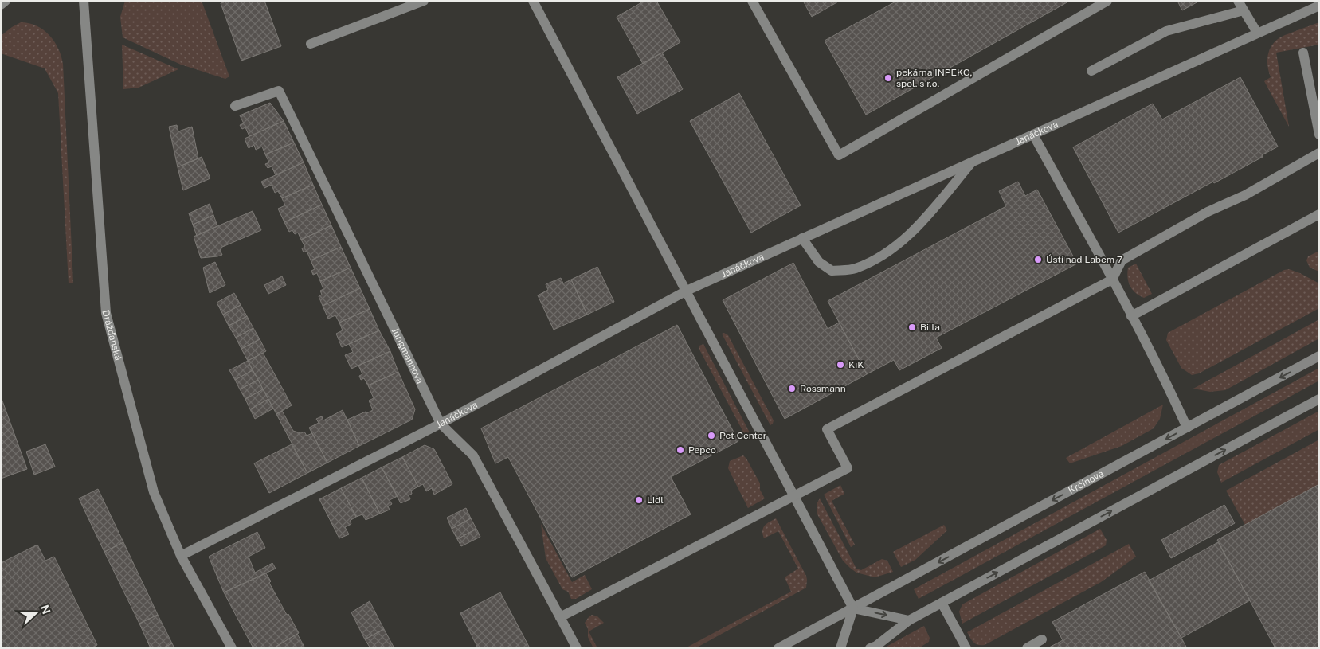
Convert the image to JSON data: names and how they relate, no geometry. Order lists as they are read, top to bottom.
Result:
{
  "streets": {
    "street": [
      "Janáčkova",
      "Drážďanská",
      "Jungmannova",
      "Krčínova"
    ]
  },
  "crossings": [
    ["Janáčkova", "Drážďanská"],
    ["Janáčkova", "Jungmannova"]
  ],
  "places": [
    "pekárna INPEKO, spol. s r.o.",
    "Ústí nad Labem 7",
    "Billa",
    "KiK",
    "Rossmann",
    "Pet Center",
    "Pepco",
    "Lidl"
  ],
  "north": "right"
}
